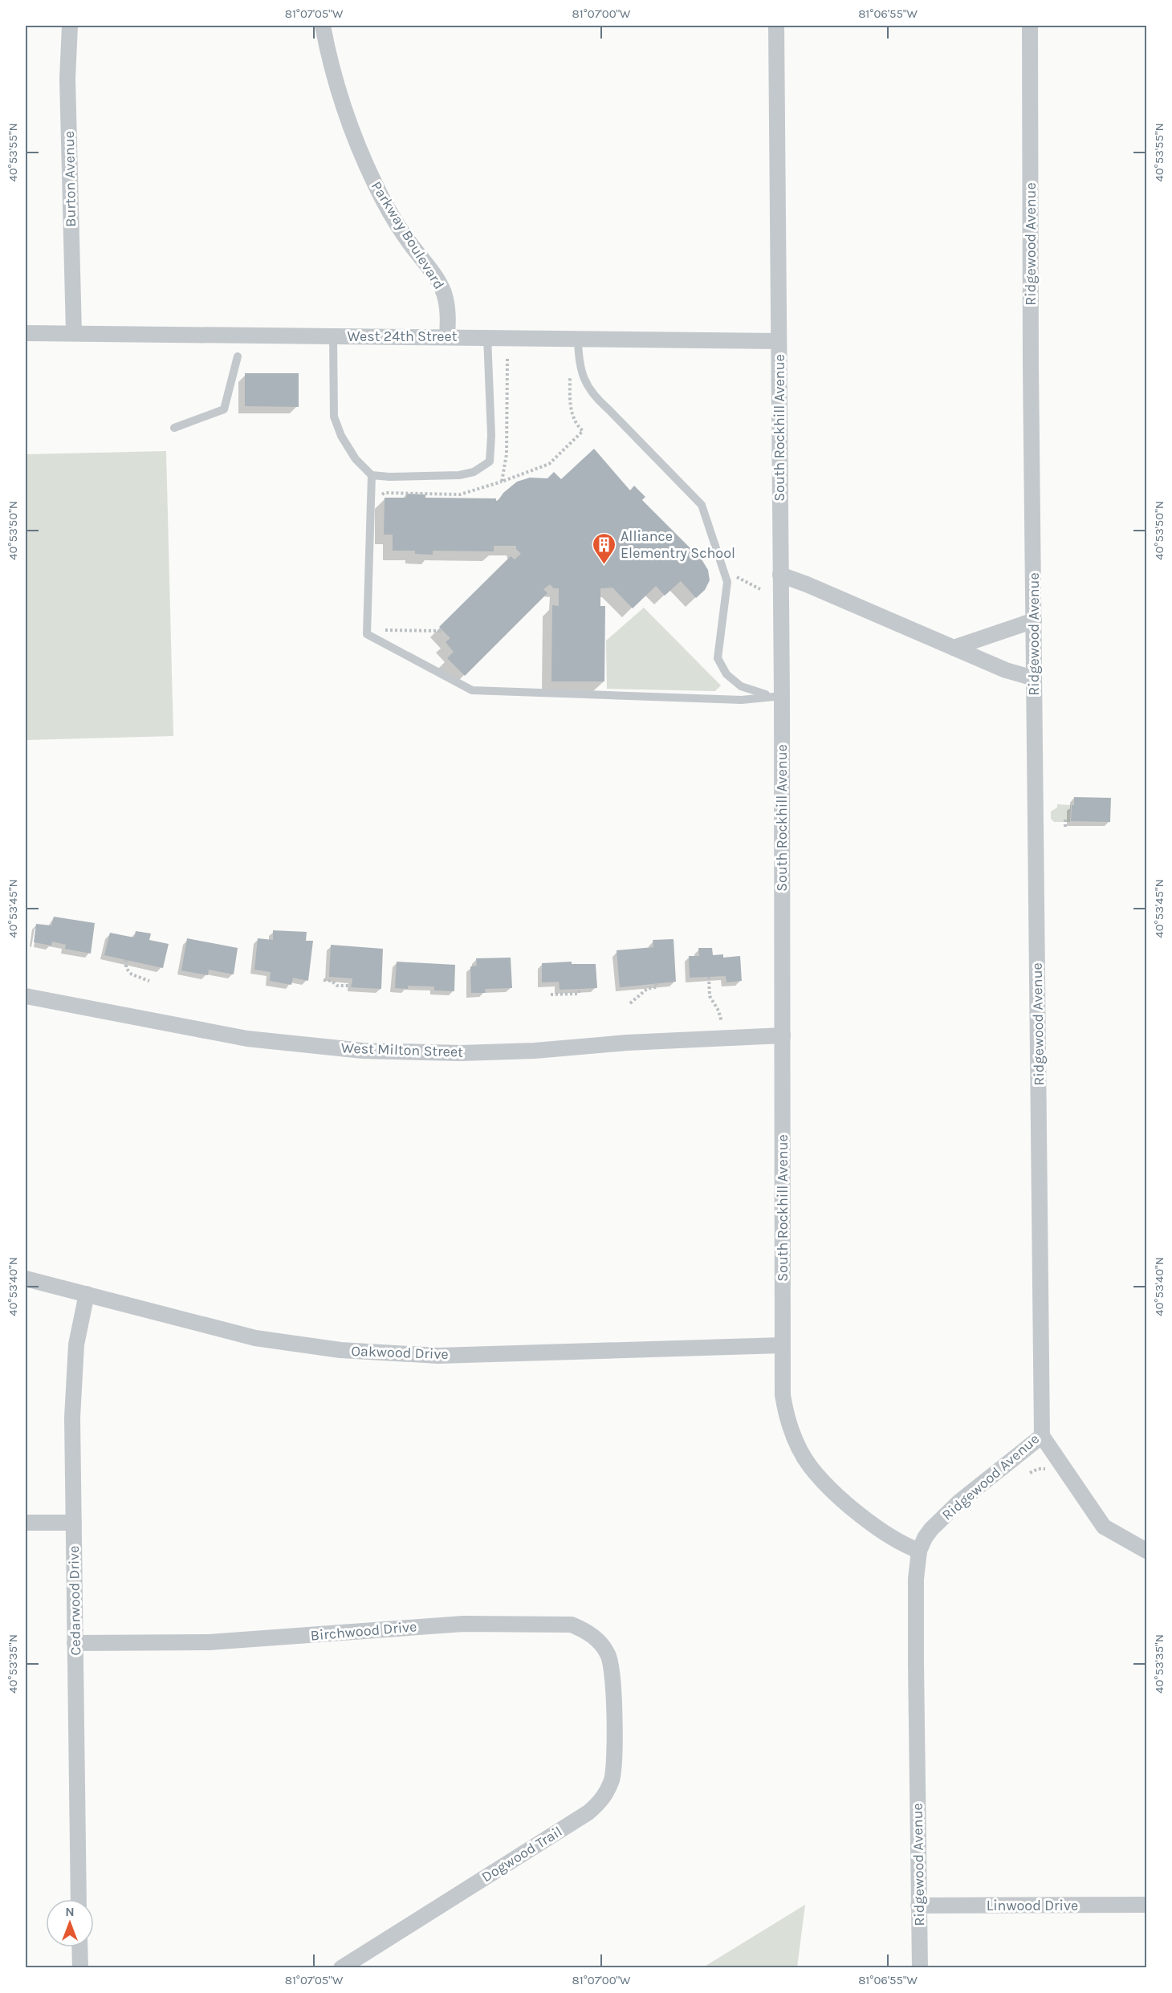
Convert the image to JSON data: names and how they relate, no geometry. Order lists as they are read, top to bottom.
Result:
{
  "streets": {
    "street": [
      "Burton Avenue",
      "Parkway Boulevard",
      "Ridgewood Avenue",
      "West 24th Street",
      "South Rockhill Avenue",
      "West Milton Street",
      "Oakwood Drive",
      "Cedarwood Drive",
      "Birchwood Drive",
      "Dogwood Trail",
      "Linwood Drive"
    ]
  },
  "crossings": [
    ["Burton Avenue", "West 24th Street"],
    ["Parkway Boulevard", "West 24th Street"],
    ["Ridgewood Avenue", "South Rockhill Avenue"],
    ["Ridgewood Avenue", "Linwood Drive"],
    ["West 24th Street", "South Rockhill Avenue"],
    ["South Rockhill Avenue", "West Milton Street"],
    ["South Rockhill Avenue", "Oakwood Drive"],
    ["Oakwood Drive", "Cedarwood Drive"],
    ["Cedarwood Drive", "Birchwood Drive"],
    ["Birchwood Drive", "Dogwood Trail"]
  ],
  "places": {
    "building": ["Alliance Elementry School"]
  },
  "north": "top",
  "coordinates": [
    "81°07'05\"W",
    "81°07'00\"W",
    "81°06'55\"W",
    "40°53'55\"N",
    "40°53'50\"N",
    "40°53'45\"N",
    "40°53'40\"N",
    "40°53'35\"N"
  ]
}
